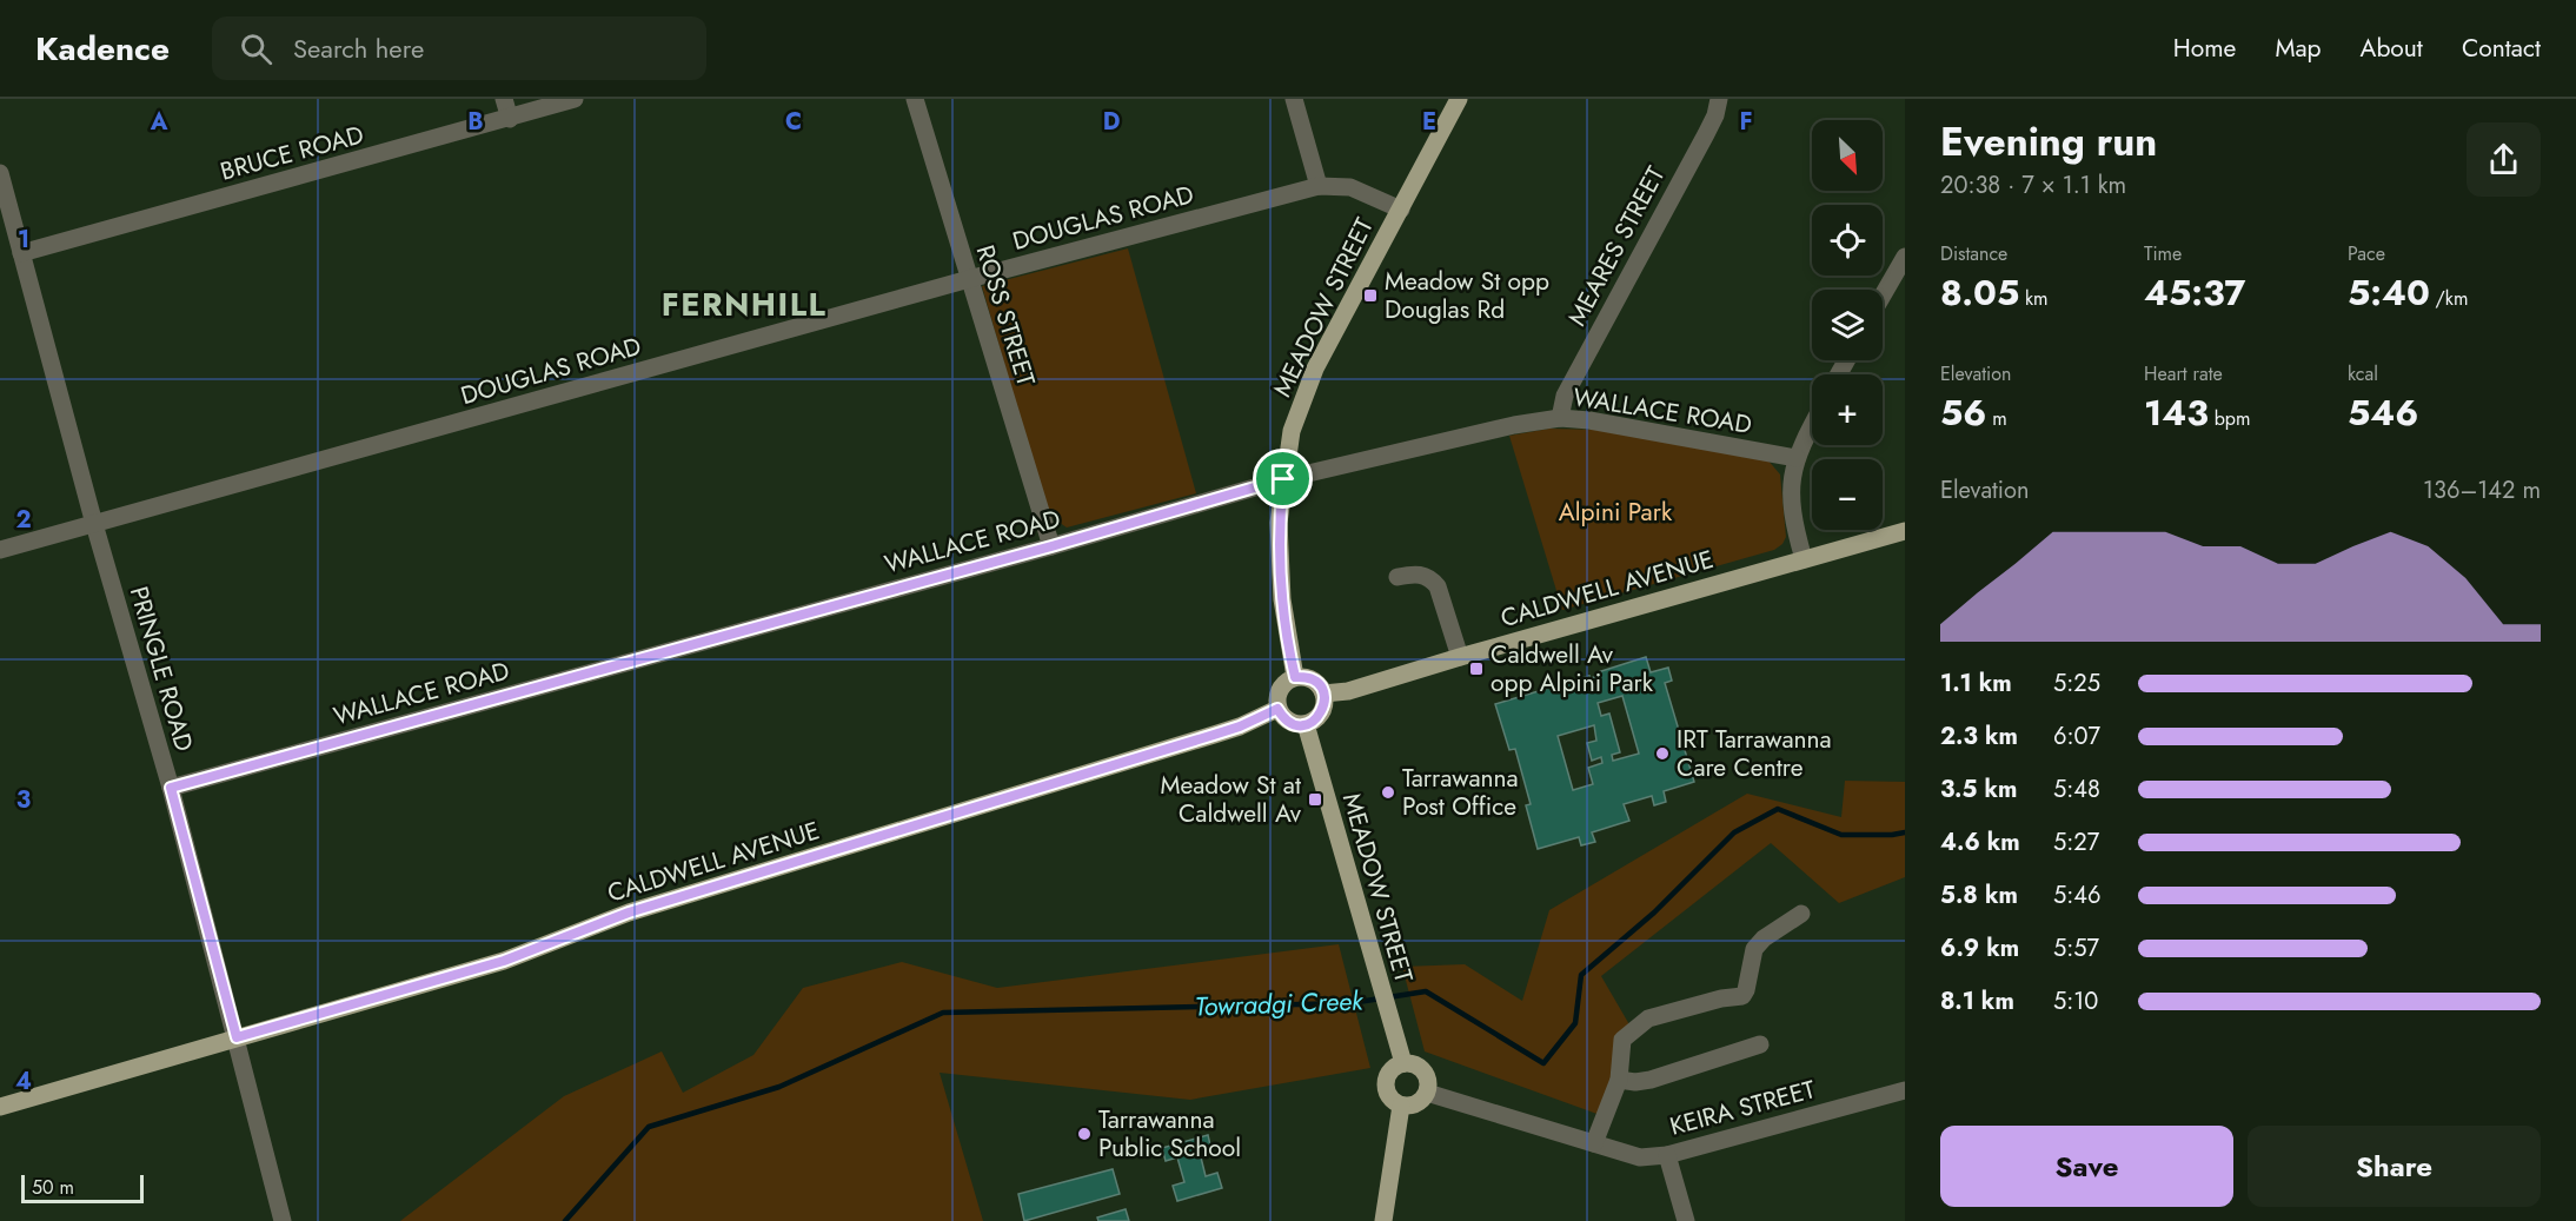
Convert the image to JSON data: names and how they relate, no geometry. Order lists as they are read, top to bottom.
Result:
{
  "streets": {
    "main road": ["MEADOW STREET", "CALDWELL AVENUE"],
    "street": [
      "BRUCE ROAD",
      "DOUGLAS ROAD",
      "MEARES STREET",
      "ROSS STREET",
      "WALLACE ROAD",
      "PRINGLE ROAD",
      "KEIRA STREET"
    ]
  },
  "crossings": [
    ["BRUCE ROAD", "PRINGLE ROAD"],
    ["DOUGLAS ROAD", "MEADOW STREET"],
    ["DOUGLAS ROAD", "ROSS STREET"],
    ["DOUGLAS ROAD", "PRINGLE ROAD"],
    ["MEARES STREET", "WALLACE ROAD"],
    ["MEADOW STREET", "WALLACE ROAD"],
    ["MEADOW STREET", "CALDWELL AVENUE"],
    ["MEADOW STREET", "KEIRA STREET"],
    ["ROSS STREET", "WALLACE ROAD"],
    ["WALLACE ROAD", "PRINGLE ROAD"],
    ["CALDWELL AVENUE", "PRINGLE ROAD"]
  ],
  "districts": ["FERNHILL"],
  "water": ["Towradgi Creek"],
  "parks": ["Alpini Park"],
  "places": {
    "transit": ["Meadow St opp Douglas Rd", "Caldwell Av opp Alpini Park", "Meadow St at Caldwell Av"],
    "other": ["IRT Tarrawanna Care Centre", "Tarrawanna Post Office", "Tarrawanna Public School"]
  },
  "scale_bar": "50 m",
  "north": "bottom right",
  "page": {
    "header": "Kadence",
    "search": "Search here",
    "nav": [
      "Home",
      "Map",
      "About",
      "Contact"
    ],
    "heading": ["Evening run", "20:38 · 7 × 1.1 km"],
    "map_buttons": ["+", "−"],
    "stats": [
      ["Distance", "8.05 km"],
      ["Time", "45:37"],
      ["Pace", "5:40 /km"],
      ["Elevation", "56 m"],
      ["Heart rate", "143 bpm"],
      ["kcal", "546"]
    ],
    "chart": ["Elevation", "136–142 m"],
    "list": [
      {
        "name": "1.1 km",
        "note": "5:25"
      },
      {
        "name": "2.3 km",
        "note": "6:07"
      },
      {
        "name": "3.5 km",
        "note": "5:48"
      },
      {
        "name": "4.6 km",
        "note": "5:27"
      },
      {
        "name": "5.8 km",
        "note": "5:46"
      },
      {
        "name": "6.9 km",
        "note": "5:57"
      },
      {
        "name": "8.1 km",
        "note": "5:10"
      }
    ],
    "buttons": ["Save", "Share"],
    "scale": "50 m"
  },
  "grid": {
    "columns": [
      "A",
      "B",
      "C",
      "D",
      "E",
      "F"
    ],
    "rows": [
      "1",
      "2",
      "3",
      "4"
    ]
  }
}
